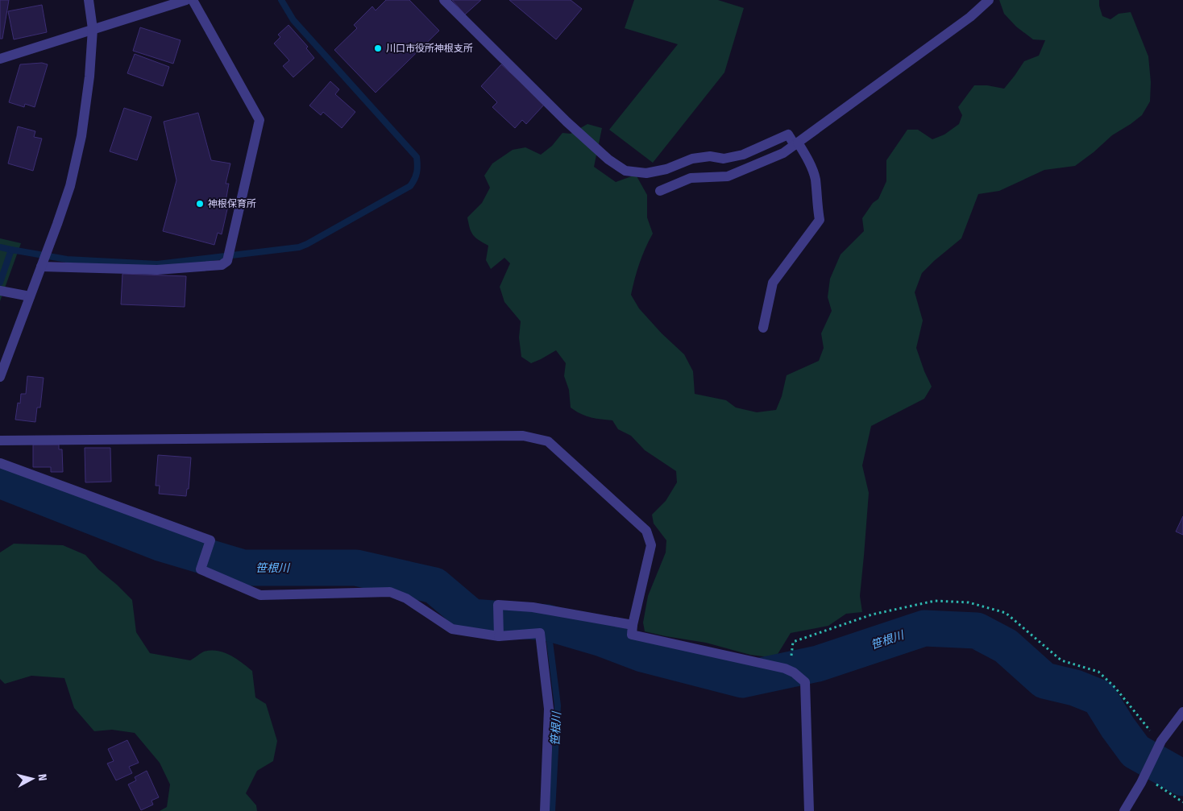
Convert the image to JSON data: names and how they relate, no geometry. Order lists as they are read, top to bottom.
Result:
{
  "water": ["笹根川"],
  "places": ["川口市役所神根支所", "神根保育所"],
  "north": "right"
}
